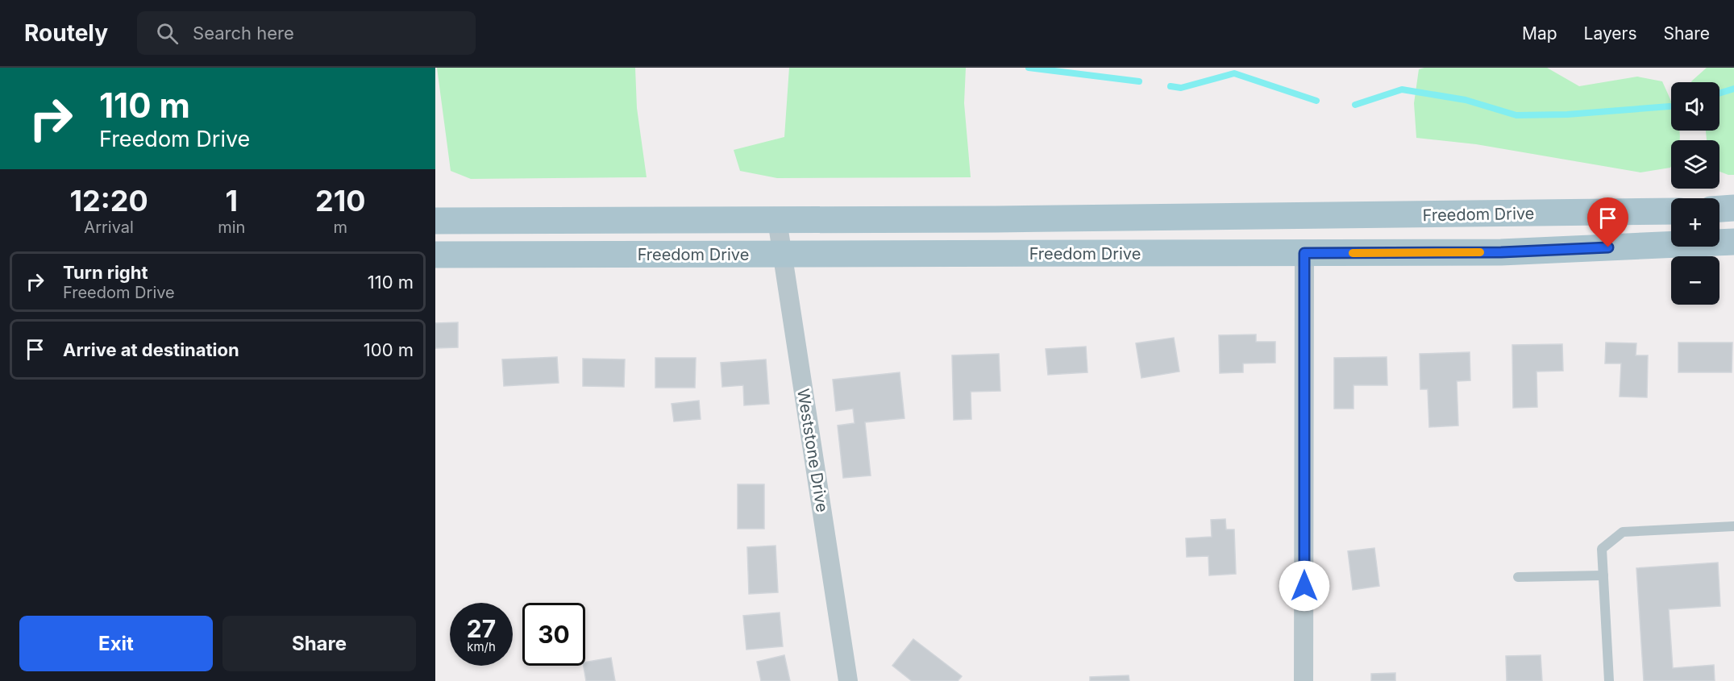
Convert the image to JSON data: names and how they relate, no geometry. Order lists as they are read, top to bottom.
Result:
{
  "streets": {
    "main road": ["Freedom Drive"],
    "street": ["Weststone Drive"]
  },
  "crossings": [
    ["Freedom Drive", "Weststone Drive"]
  ],
  "page": {
    "header": "Routely",
    "search": "Search here",
    "nav": ["Map", "Layers", "Share"],
    "turn": ["110 m", "Freedom Drive"],
    "map_buttons": ["+", "−"],
    "eta": [
      "12:20",
      "Arrival",
      "1",
      "min",
      "210",
      "m"
    ],
    "list": [
      {
        "name": "Turn right",
        "note": "Freedom Drive",
        "value": "110 m"
      },
      {
        "name": "Arrive at destination",
        "value": "100 m"
      }
    ],
    "speed": "27 km/h",
    "limit": "30",
    "buttons": ["Exit", "Share"]
  }
}
